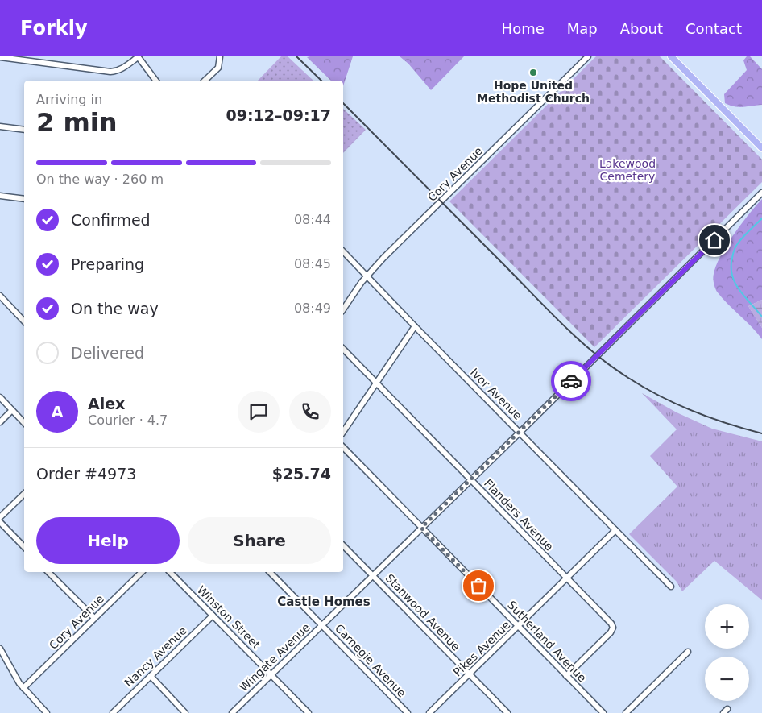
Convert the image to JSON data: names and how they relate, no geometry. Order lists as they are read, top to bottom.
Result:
{
  "streets": {
    "street": [
      "Cory Avenue",
      "Ivor Avenue",
      "Flanders Avenue",
      "Stanwood Avenue",
      "Winston Street",
      "Sutherland Avenue",
      "Pikes Avenue",
      "Nancy Avenue",
      "Wingate Avenue",
      "Carnegie Avenue"
    ]
  },
  "crossings": [
    ["Cory Avenue", "Ivor Avenue"],
    ["Ivor Avenue", "Pikes Avenue"],
    ["Ivor Avenue", "Wingate Avenue"],
    ["Flanders Avenue", "Sutherland Avenue"],
    ["Flanders Avenue", "Pikes Avenue"],
    ["Flanders Avenue", "Wingate Avenue"],
    ["Stanwood Avenue", "Pikes Avenue"],
    ["Stanwood Avenue", "Wingate Avenue"],
    ["Winston Street", "Nancy Avenue"],
    ["Winston Street", "Wingate Avenue"],
    ["Sutherland Avenue", "Pikes Avenue"],
    ["Sutherland Avenue", "Wingate Avenue"],
    ["Wingate Avenue", "Carnegie Avenue"]
  ],
  "districts": ["Castle Homes"],
  "parks": ["Lakewood Cemetery"],
  "places": ["Hope United Methodist Church"],
  "page": {
    "header": "Forkly",
    "nav": [
      "Home",
      "Map",
      "About",
      "Contact"
    ],
    "heading": ["2 min", "Arriving in", "09:12–09:17"],
    "panel": [
      "Alex",
      "Courier · 4.7",
      "Order #4973",
      "$25.74"
    ],
    "bar": "On the way · 260 m",
    "list": [
      ["Confirmed", "08:44"],
      ["Preparing", "08:45"],
      ["On the way", "08:49"],
      "Delivered"
    ],
    "round": "A",
    "buttons": ["Help", "Share"],
    "map_buttons": ["+", "−"]
  }
}
